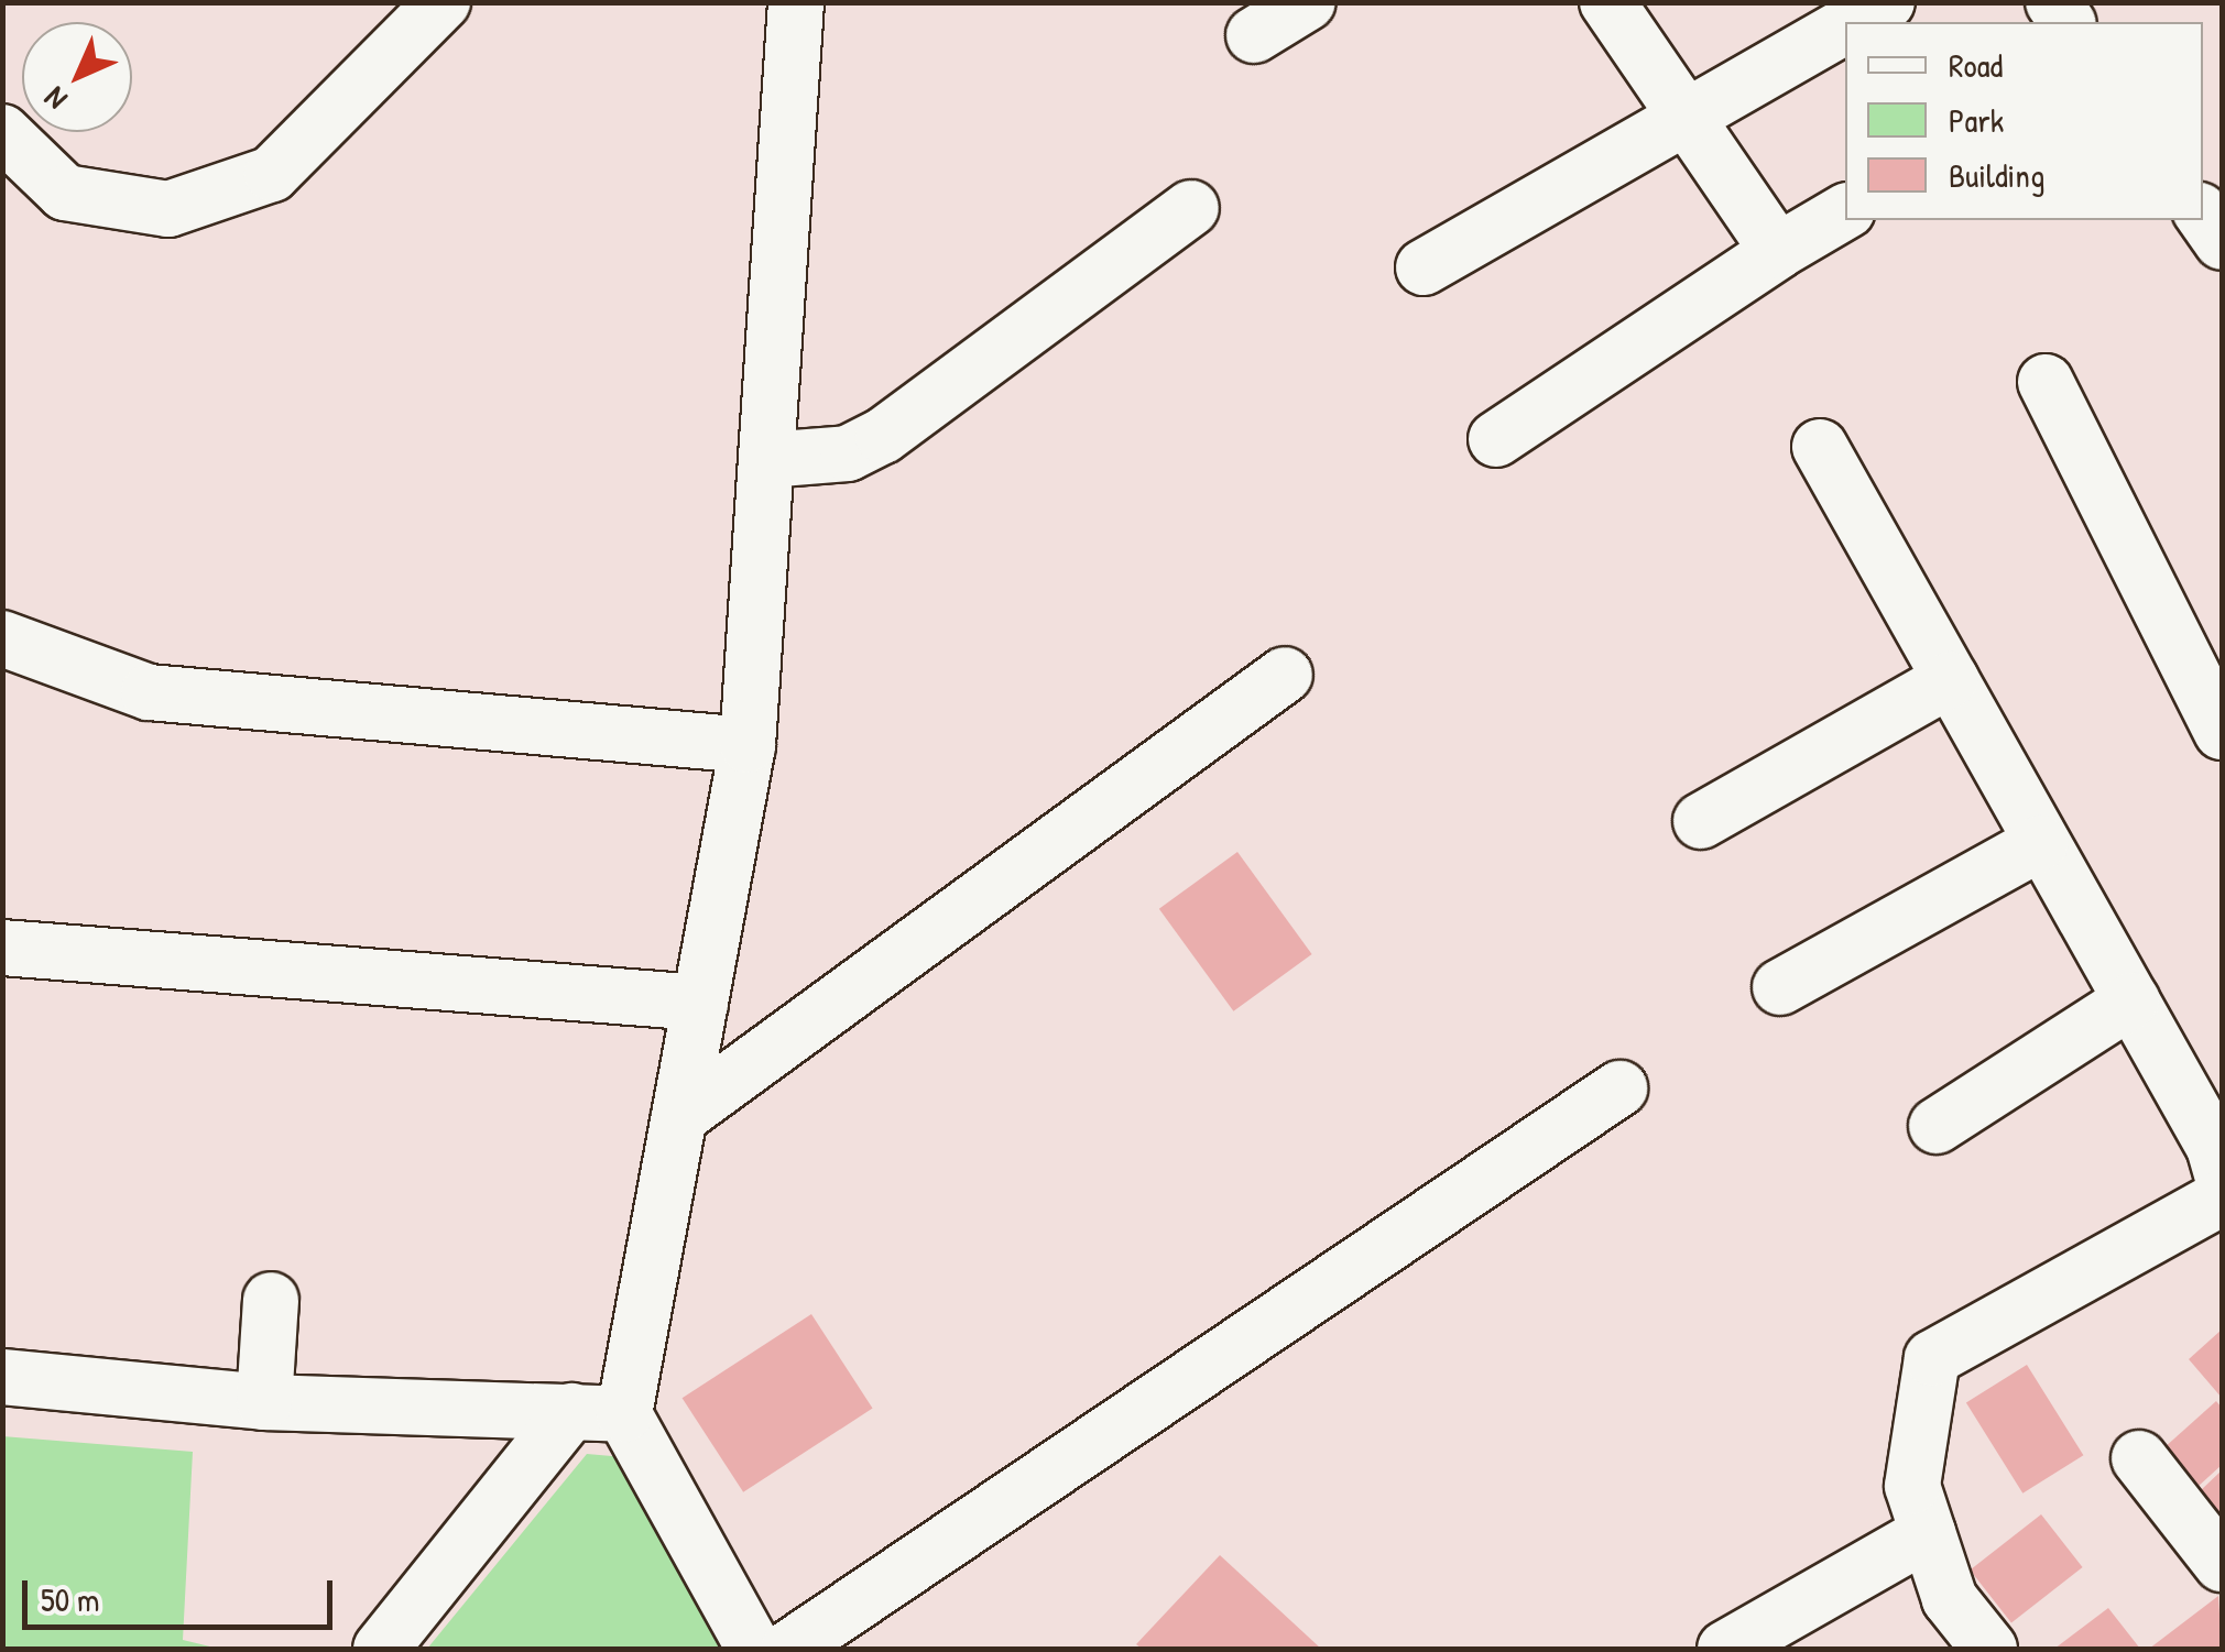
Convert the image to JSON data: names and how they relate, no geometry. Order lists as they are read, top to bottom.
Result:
{
  "legend": ["Road", "Park", "Building"],
  "scale_bar": "50 m",
  "north": "bottom left"
}
